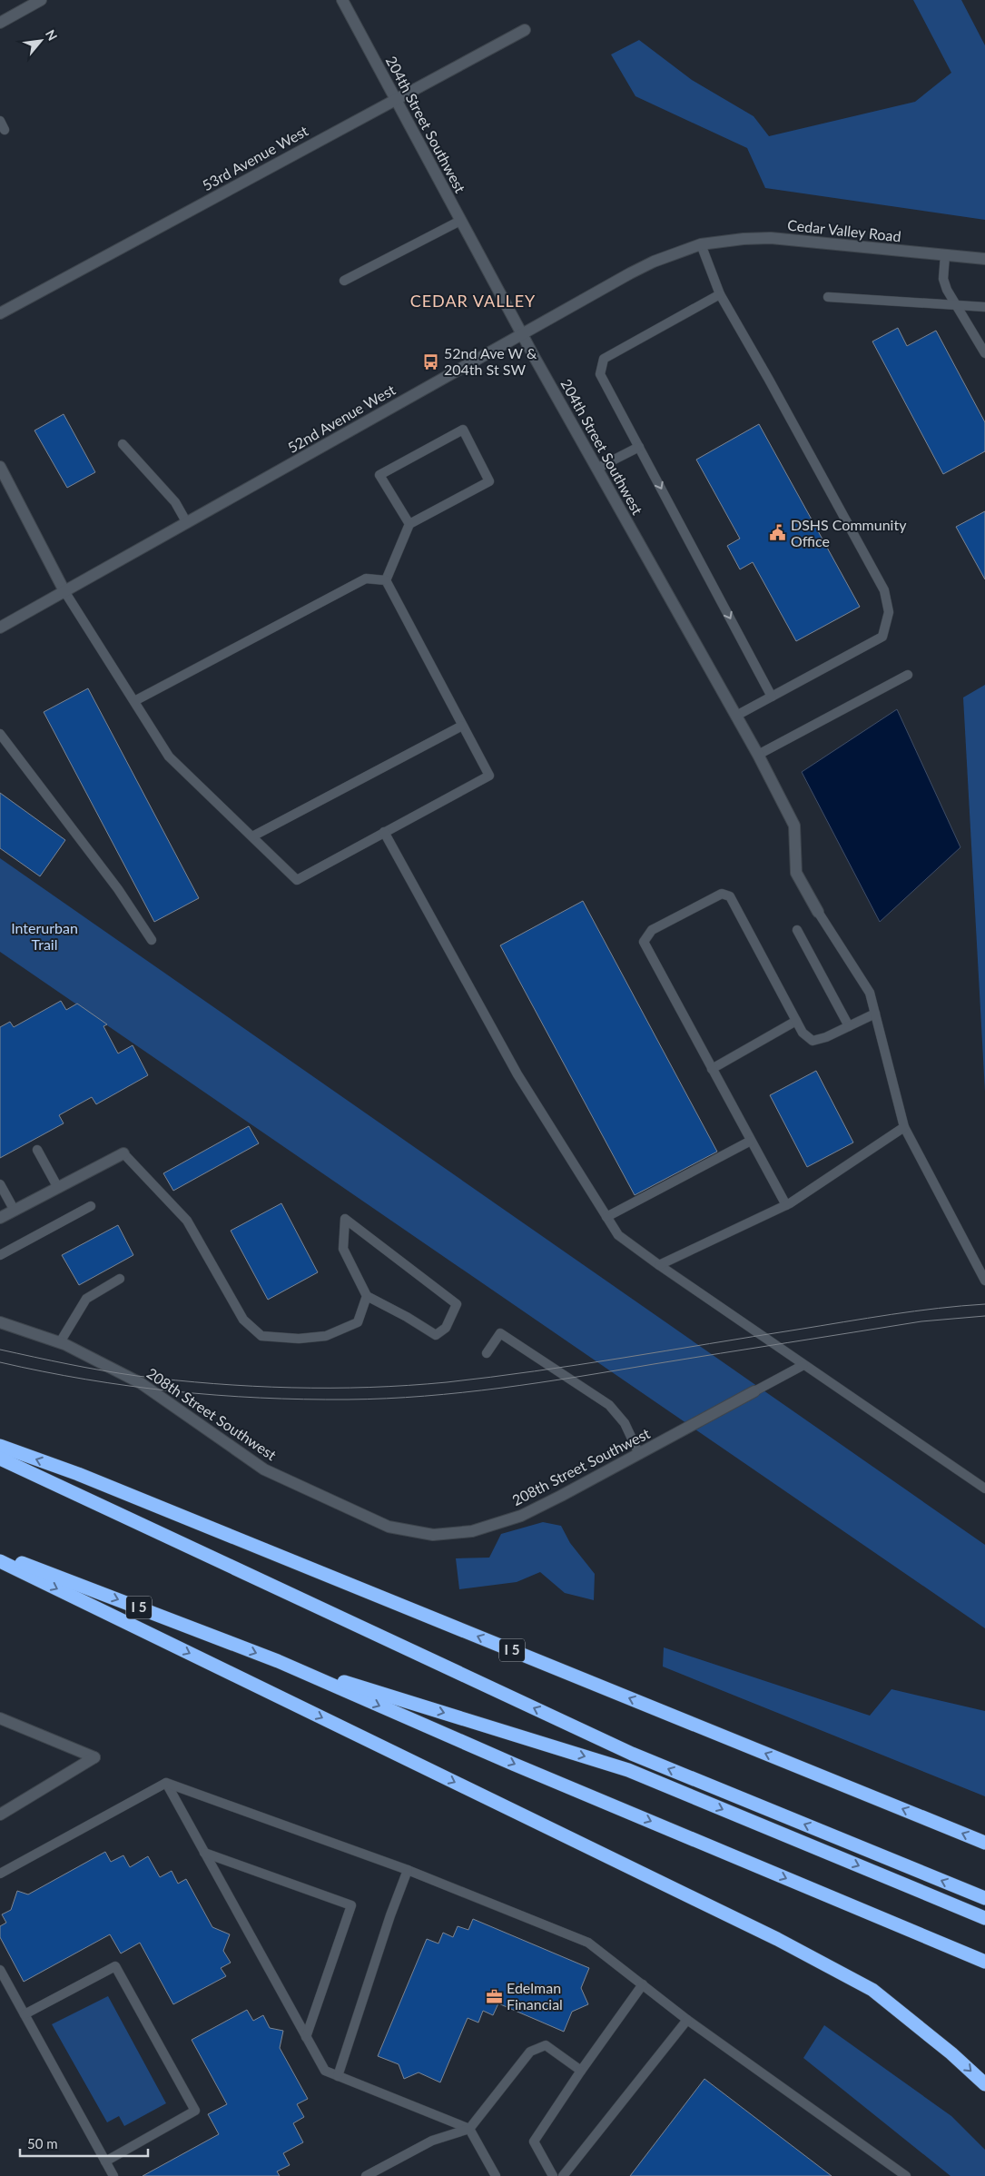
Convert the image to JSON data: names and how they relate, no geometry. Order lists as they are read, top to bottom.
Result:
{
  "streets": {
    "highway": ["I 5"],
    "street": [
      "204th Street Southwest",
      "53rd Avenue West",
      "Cedar Valley Road",
      "52nd Avenue West",
      "208th Street Southwest"
    ]
  },
  "crossings": [
    ["204th Street Southwest", "53rd Avenue West"],
    ["204th Street Southwest", "52nd Avenue West"],
    ["Cedar Valley Road", "52nd Avenue West"]
  ],
  "districts": ["CEDAR VALLEY"],
  "parks": ["Interurban Trail"],
  "places": {
    "bus stop": ["52nd Ave W & 204th St SW"],
    "public building": ["DSHS Community Office"],
    "office": ["Edelman Financial"]
  },
  "scale_bar": "50 m",
  "north": "top right"
}
